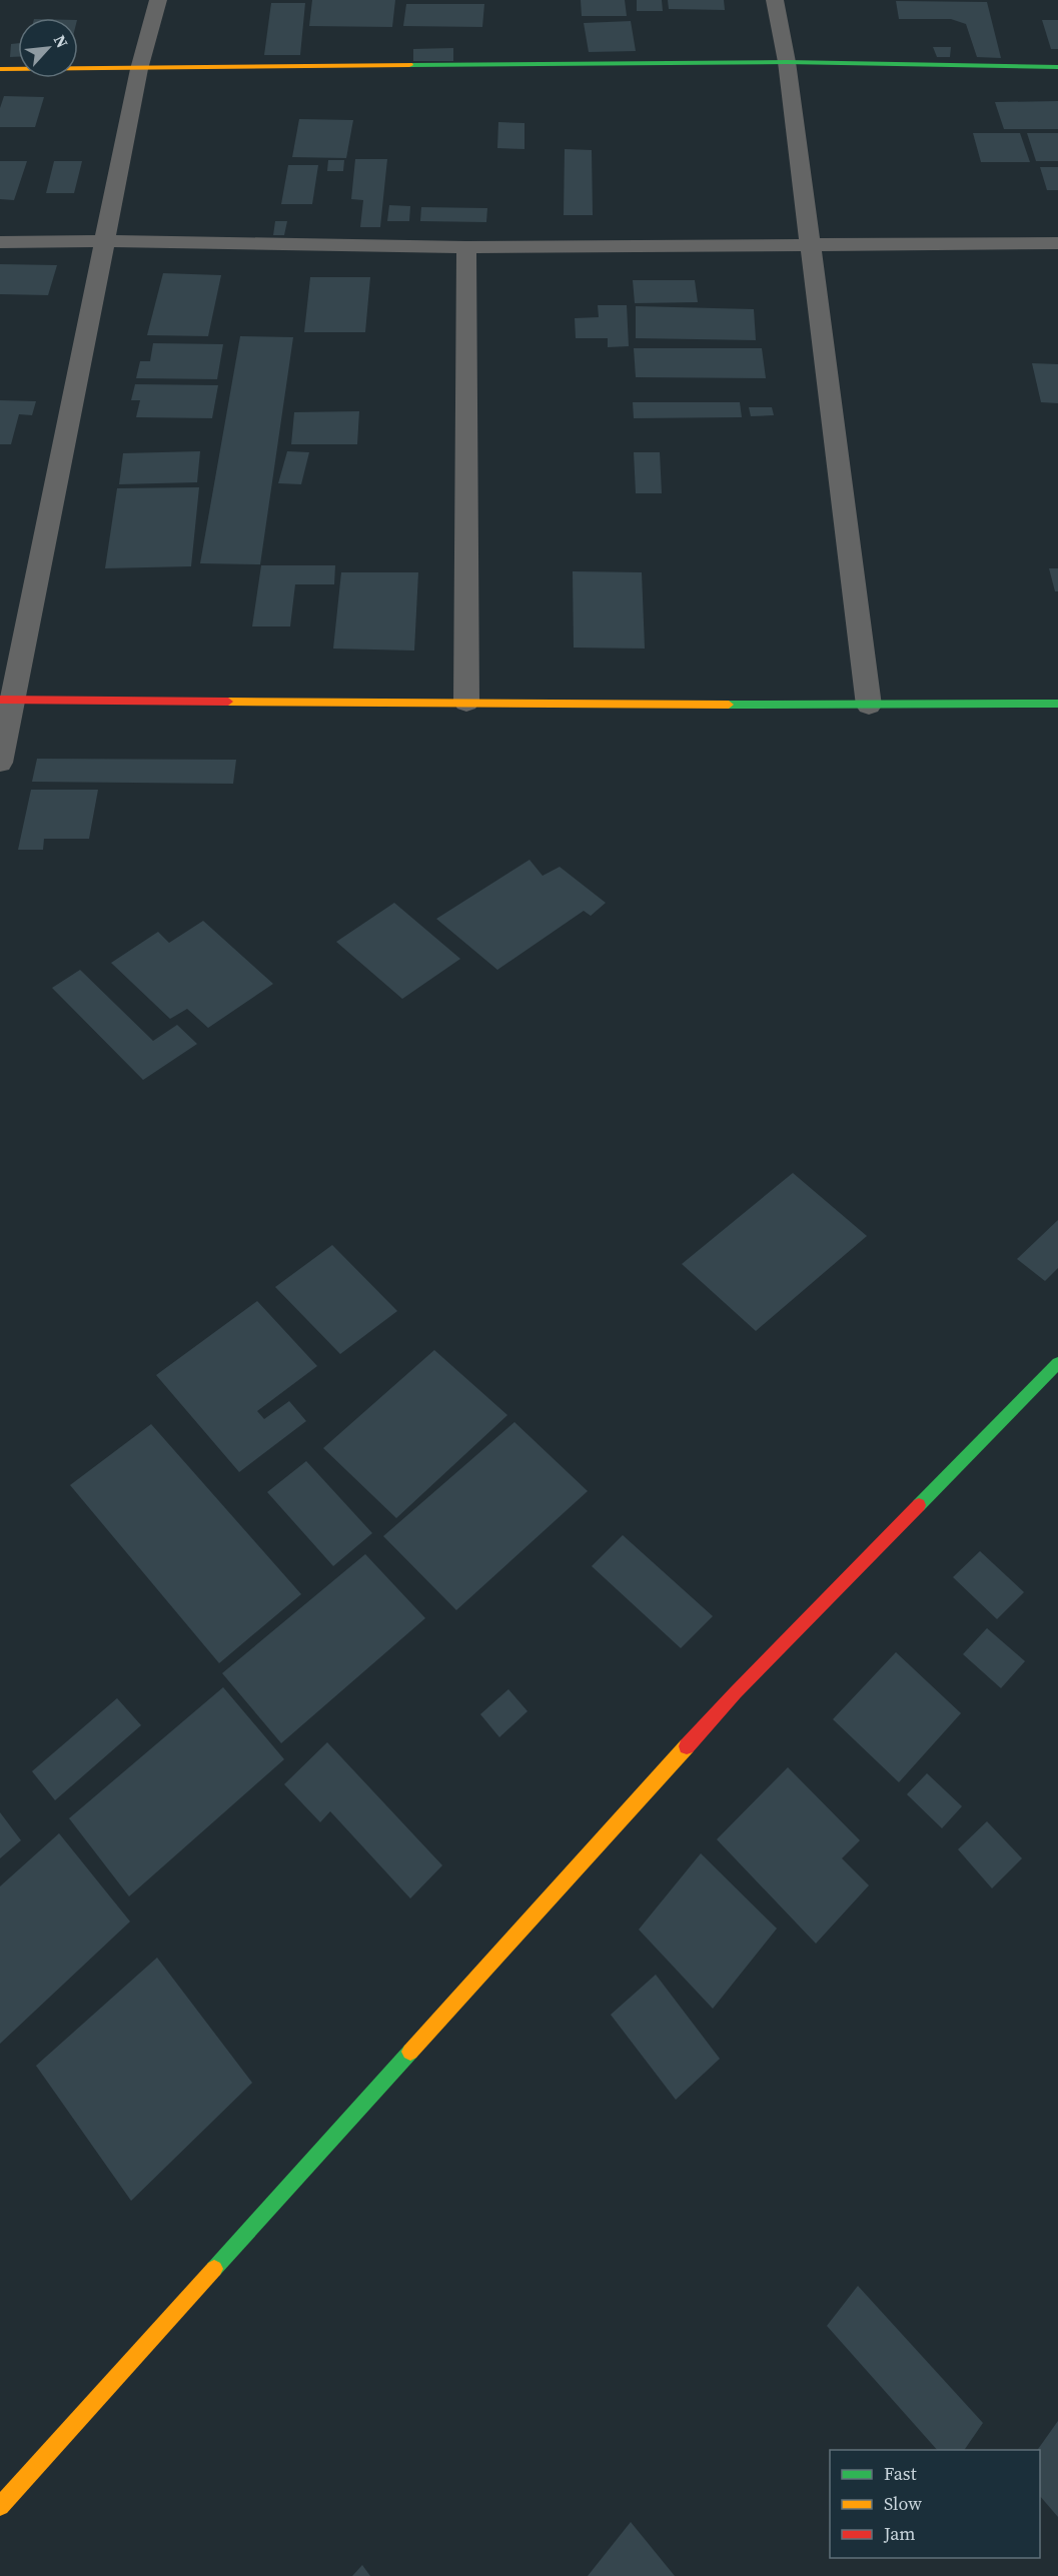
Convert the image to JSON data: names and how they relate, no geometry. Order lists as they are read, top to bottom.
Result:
{
  "legend": ["Fast", "Slow", "Jam"],
  "north": "top right"
}
